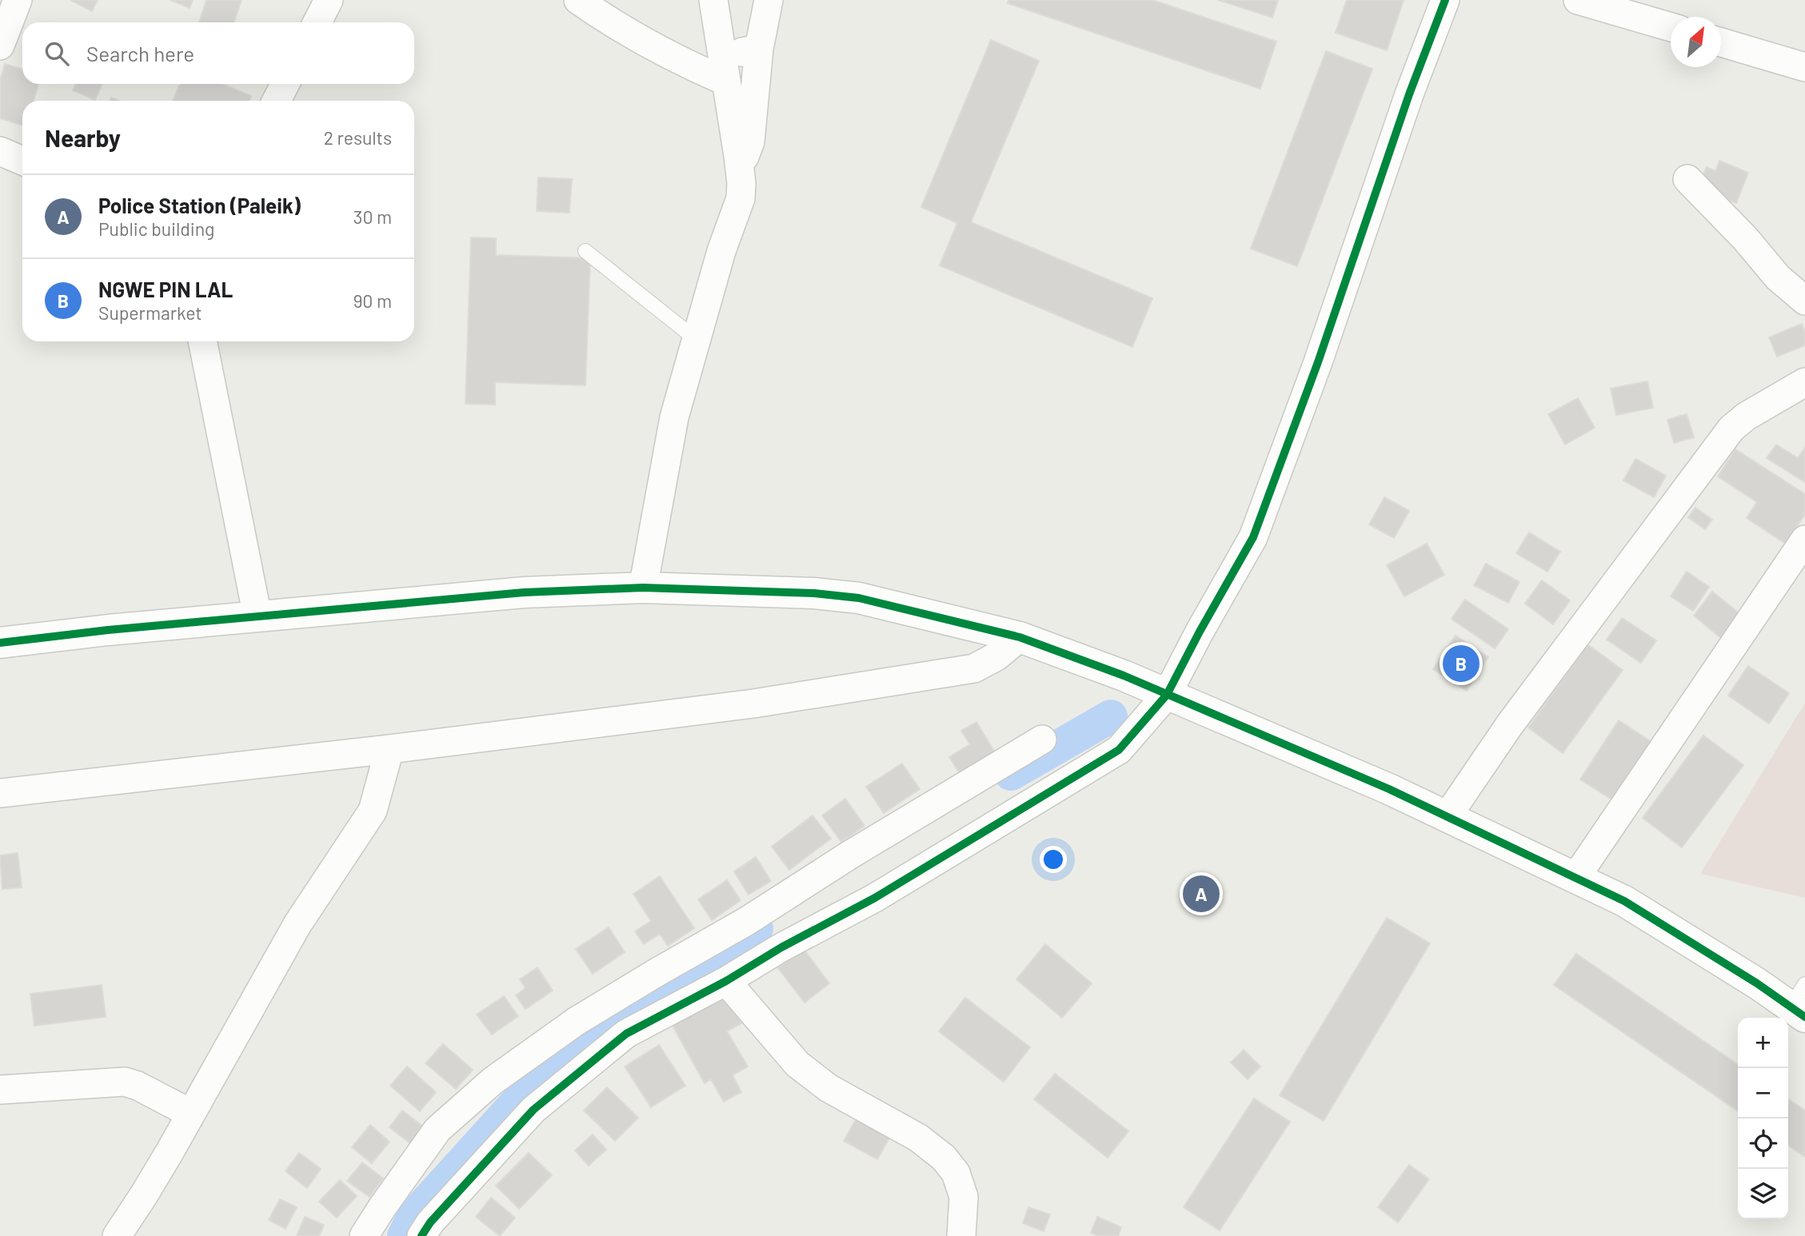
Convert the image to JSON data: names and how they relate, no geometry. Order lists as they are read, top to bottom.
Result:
{
  "north": "top right",
  "page": {
    "search": "Search here",
    "heading": ["Nearby", "2 results"],
    "list": [
      {
        "mark": "A",
        "name": "Police Station (Paleik)",
        "note": "Public building",
        "value": "30 m"
      },
      {
        "mark": "B",
        "name": "NGWE PIN LAL",
        "note": "Supermarket",
        "value": "90 m"
      }
    ],
    "pins": ["B", "A"],
    "map_buttons": ["+", "−"]
  }
}
